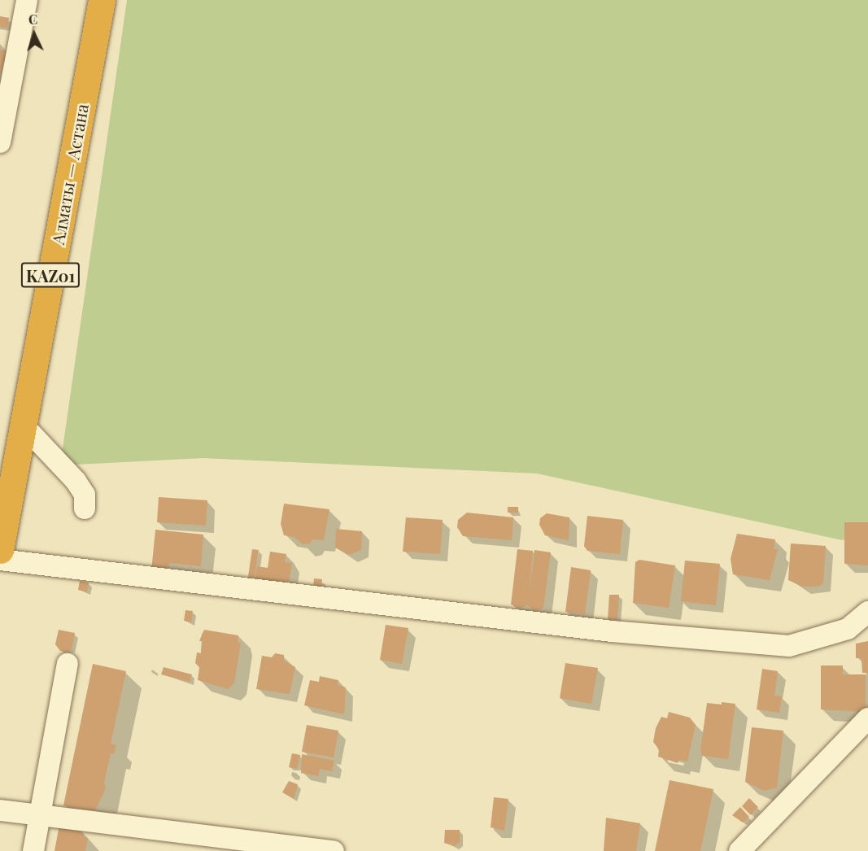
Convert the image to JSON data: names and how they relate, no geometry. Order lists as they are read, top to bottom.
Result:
{
  "streets": {
    "highway": ["Алматы — Астана", "KАZ01"]
  },
  "north": "top"
}
